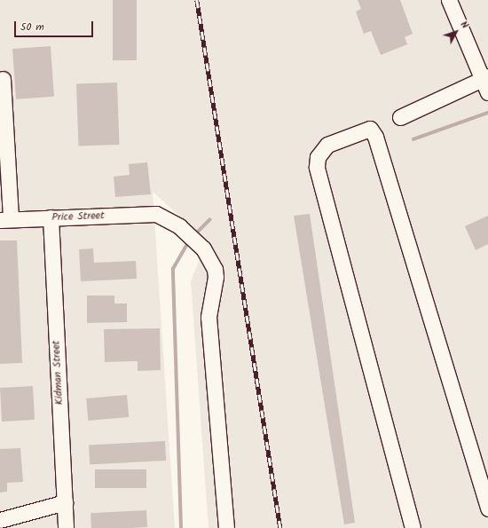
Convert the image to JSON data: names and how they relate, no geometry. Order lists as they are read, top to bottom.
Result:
{
  "streets": {
    "street": ["Price Street", "Kidman Street"]
  },
  "crossings": [
    ["Price Street", "Kidman Street"]
  ],
  "scale_bar": "50 m",
  "north": "top right"
}
